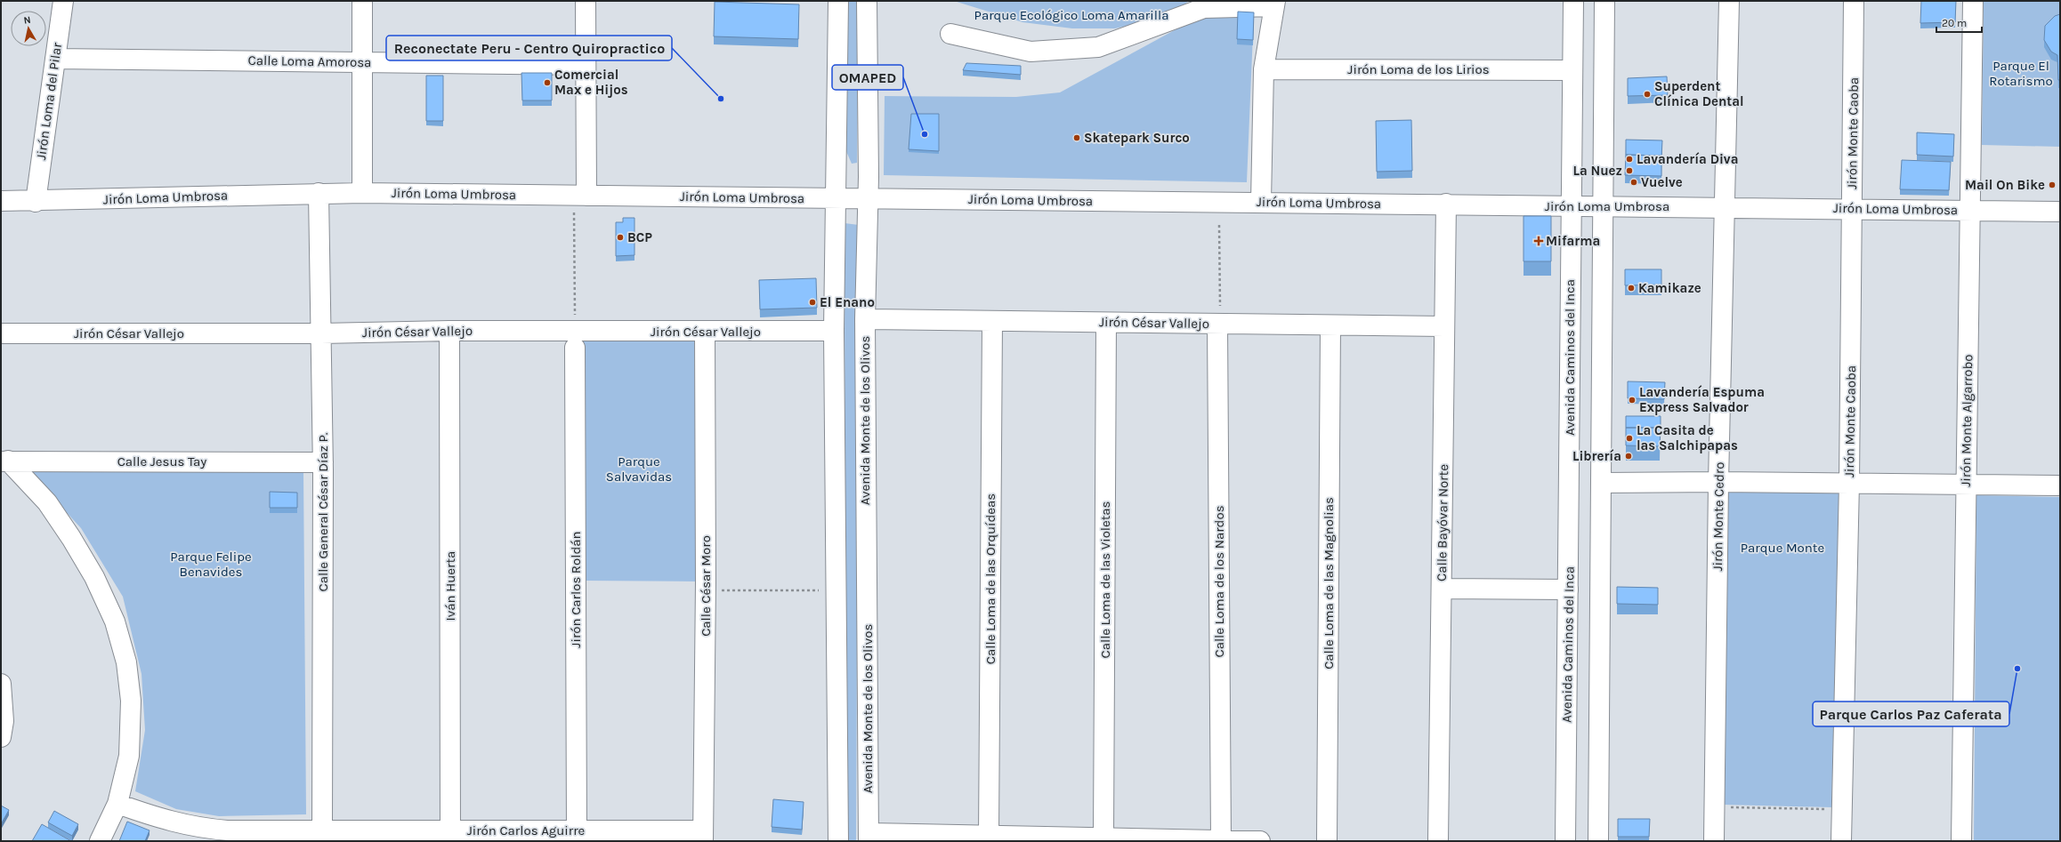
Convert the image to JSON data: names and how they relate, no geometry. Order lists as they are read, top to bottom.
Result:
{
  "streets": {
    "street": [
      "Calle Loma Amorosa",
      "Jirón Loma de los Lirios",
      "Jirón Loma del Pilar",
      "Jirón Monte Caoba",
      "Jirón Loma Umbrosa",
      "Jirón César Vallejo",
      "Avenida Caminos del Inca",
      "Avenida Monte de los Olivos",
      "Jirón Monte Algarrobo",
      "Calle Jesus Tay",
      "Calle General César Díaz P.",
      "Jirón Monte Cedro",
      "Calle Bayóvar Norte",
      "Calle Loma de las Orquídeas",
      "Calle Loma de las Violetas",
      "Calle Loma de los Nardos",
      "Calle Loma de las Magnolias",
      "Iván Huerta",
      "Calle César Moro",
      "Jirón Carlos Roldán",
      "Jirón Carlos Aguirre"
    ]
  },
  "crossings": [
    ["Calle Loma Amorosa", "Jirón Loma del Pilar"],
    ["Jirón Loma de los Lirios", "Avenida Caminos del Inca"],
    ["Jirón Loma del Pilar", "Jirón Loma Umbrosa"],
    ["Jirón Monte Caoba", "Jirón Loma Umbrosa"],
    ["Jirón Loma Umbrosa", "Avenida Caminos del Inca"],
    ["Jirón Loma Umbrosa", "Avenida Monte de los Olivos"],
    ["Jirón Loma Umbrosa", "Jirón Monte Algarrobo"],
    ["Jirón Loma Umbrosa", "Calle General César Díaz P."],
    ["Jirón Loma Umbrosa", "Jirón Monte Cedro"],
    ["Jirón Loma Umbrosa", "Calle Bayóvar Norte"],
    ["Jirón César Vallejo", "Avenida Monte de los Olivos"],
    ["Jirón César Vallejo", "Calle General César Díaz P."],
    ["Jirón César Vallejo", "Calle Bayóvar Norte"],
    ["Jirón César Vallejo", "Calle Loma de las Orquídeas"],
    ["Jirón César Vallejo", "Calle Loma de las Violetas"],
    ["Jirón César Vallejo", "Calle Loma de los Nardos"],
    ["Jirón César Vallejo", "Calle Loma de las Magnolias"],
    ["Jirón César Vallejo", "Iván Huerta"],
    ["Jirón César Vallejo", "Calle César Moro"],
    ["Calle Jesus Tay", "Calle General César Díaz P."],
    ["Calle General César Díaz P.", "Jirón Carlos Aguirre"],
    ["Iván Huerta", "Jirón Carlos Aguirre"],
    ["Calle César Moro", "Jirón Carlos Aguirre"],
    ["Jirón Carlos Roldán", "Jirón Carlos Aguirre"]
  ],
  "parks": [
    "Parque Ecológico Loma Amarilla",
    "Parque El Rotarismo",
    "Parque Salvavidas",
    "Parque Monte",
    "Parque Felipe Benavides"
  ],
  "places": {
    "other": [
      "Comercial Max e Hijos",
      "Superdent Clínica Dental",
      "Reconectate Peru - Centro Quiropractico",
      "OMAPED",
      "Skatepark Surco",
      "Lavandería Diva",
      "La Nuez",
      "Vuelve",
      "Mail On Bike",
      "BCP",
      "Kamikaze",
      "El Enano",
      "Lavandería Espuma Express Salvador",
      "La Casita de las Salchipapas",
      "Librería",
      "Parque Carlos Paz Caferata"
    ],
    "health": ["Mifarma"]
  },
  "scale_bar": "20 m",
  "north": "top"
}
